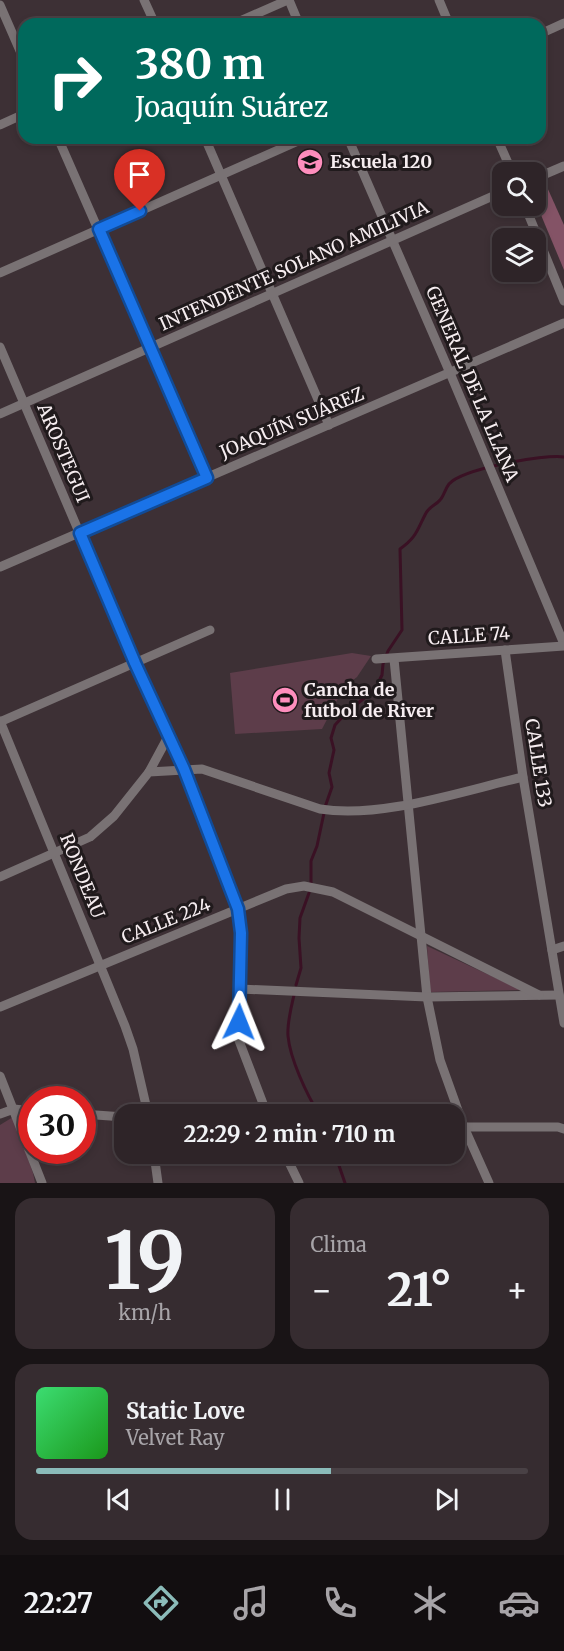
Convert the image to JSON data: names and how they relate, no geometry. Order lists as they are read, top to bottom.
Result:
{
  "streets": {
    "street": [
      "INTENDENTE SOLANO AMILIVIA",
      "GENERAL DE LA LLANA",
      "JOAQUÍN SUÁREZ",
      "AROSTEGUI",
      "CALLE 74",
      "CALLE 133",
      "RONDEAU",
      "CALLE 224"
    ]
  },
  "crossings": [
    ["INTENDENTE SOLANO AMILIVIA", "GENERAL DE LA LLANA"],
    ["INTENDENTE SOLANO AMILIVIA", "AROSTEGUI"],
    ["GENERAL DE LA LLANA", "JOAQUÍN SUÁREZ"],
    ["GENERAL DE LA LLANA", "CALLE 74"],
    ["JOAQUÍN SUÁREZ", "AROSTEGUI"],
    ["AROSTEGUI", "CALLE 224"],
    ["CALLE 74", "CALLE 133"],
    ["RONDEAU", "CALLE 224"]
  ],
  "places": {
    "school or university": ["Escuela 120"],
    "sports": ["Cancha de futbol de River"]
  },
  "page": {
    "turn": ["380 m", "Joaquín Suárez"],
    "limit": "30",
    "trip": "22:29 · 2 min · 710 m",
    "tile": [
      ["19", "km/h"],
      "Clima"
    ],
    "heat": ["−", "21°", "+"],
    "song": ["Static Love", "Velvet Ray"],
    "tabs": "22:27"
  }
}
